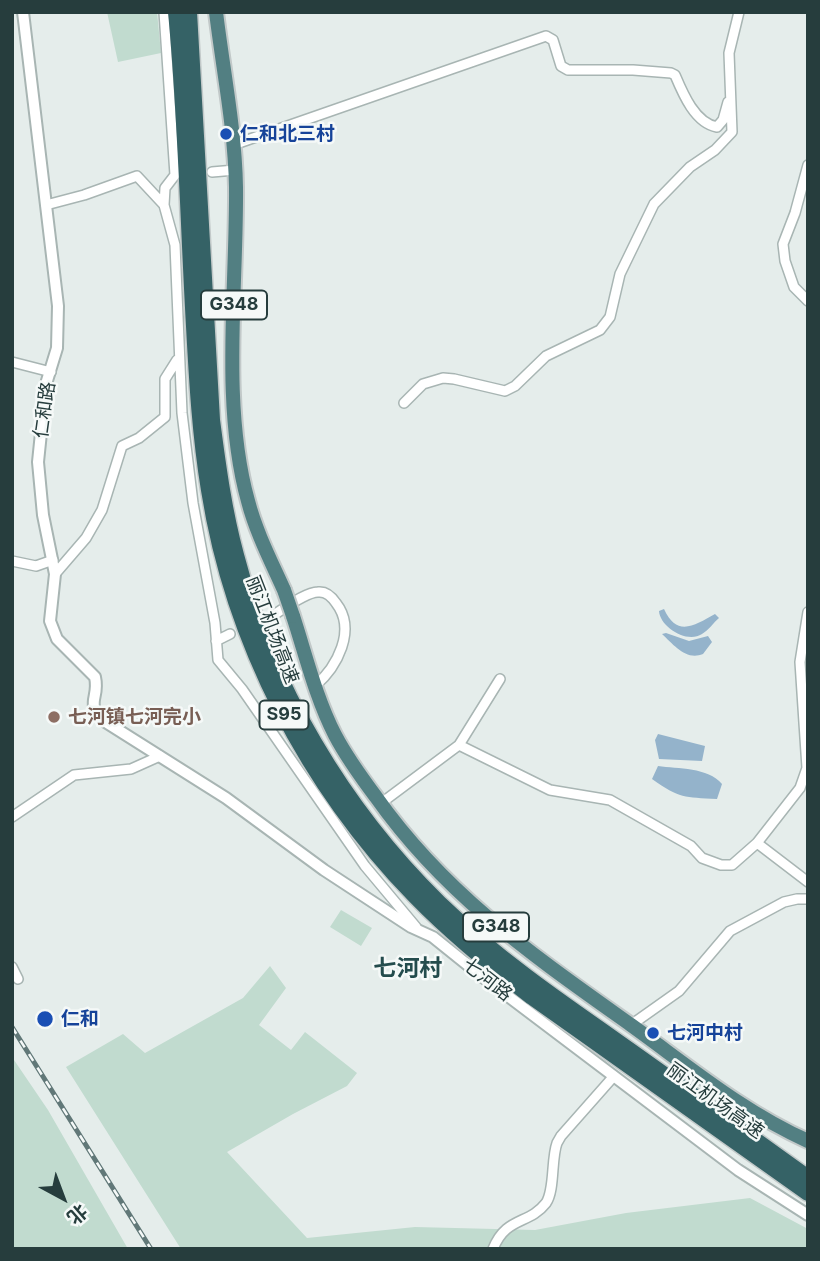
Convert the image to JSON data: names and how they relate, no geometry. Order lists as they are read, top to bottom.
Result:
{
  "streets": {
    "highway": ["G348", "丽江机场高速", "S95"],
    "street": ["仁和路", "七河路"]
  },
  "crossings": [
    ["仁和路", "七河路"]
  ],
  "districts": ["七河村"],
  "places": [
    "仁和北三村",
    "七河镇七河完小",
    "仁和",
    "七河中村"
  ],
  "north": "bottom right"
}
